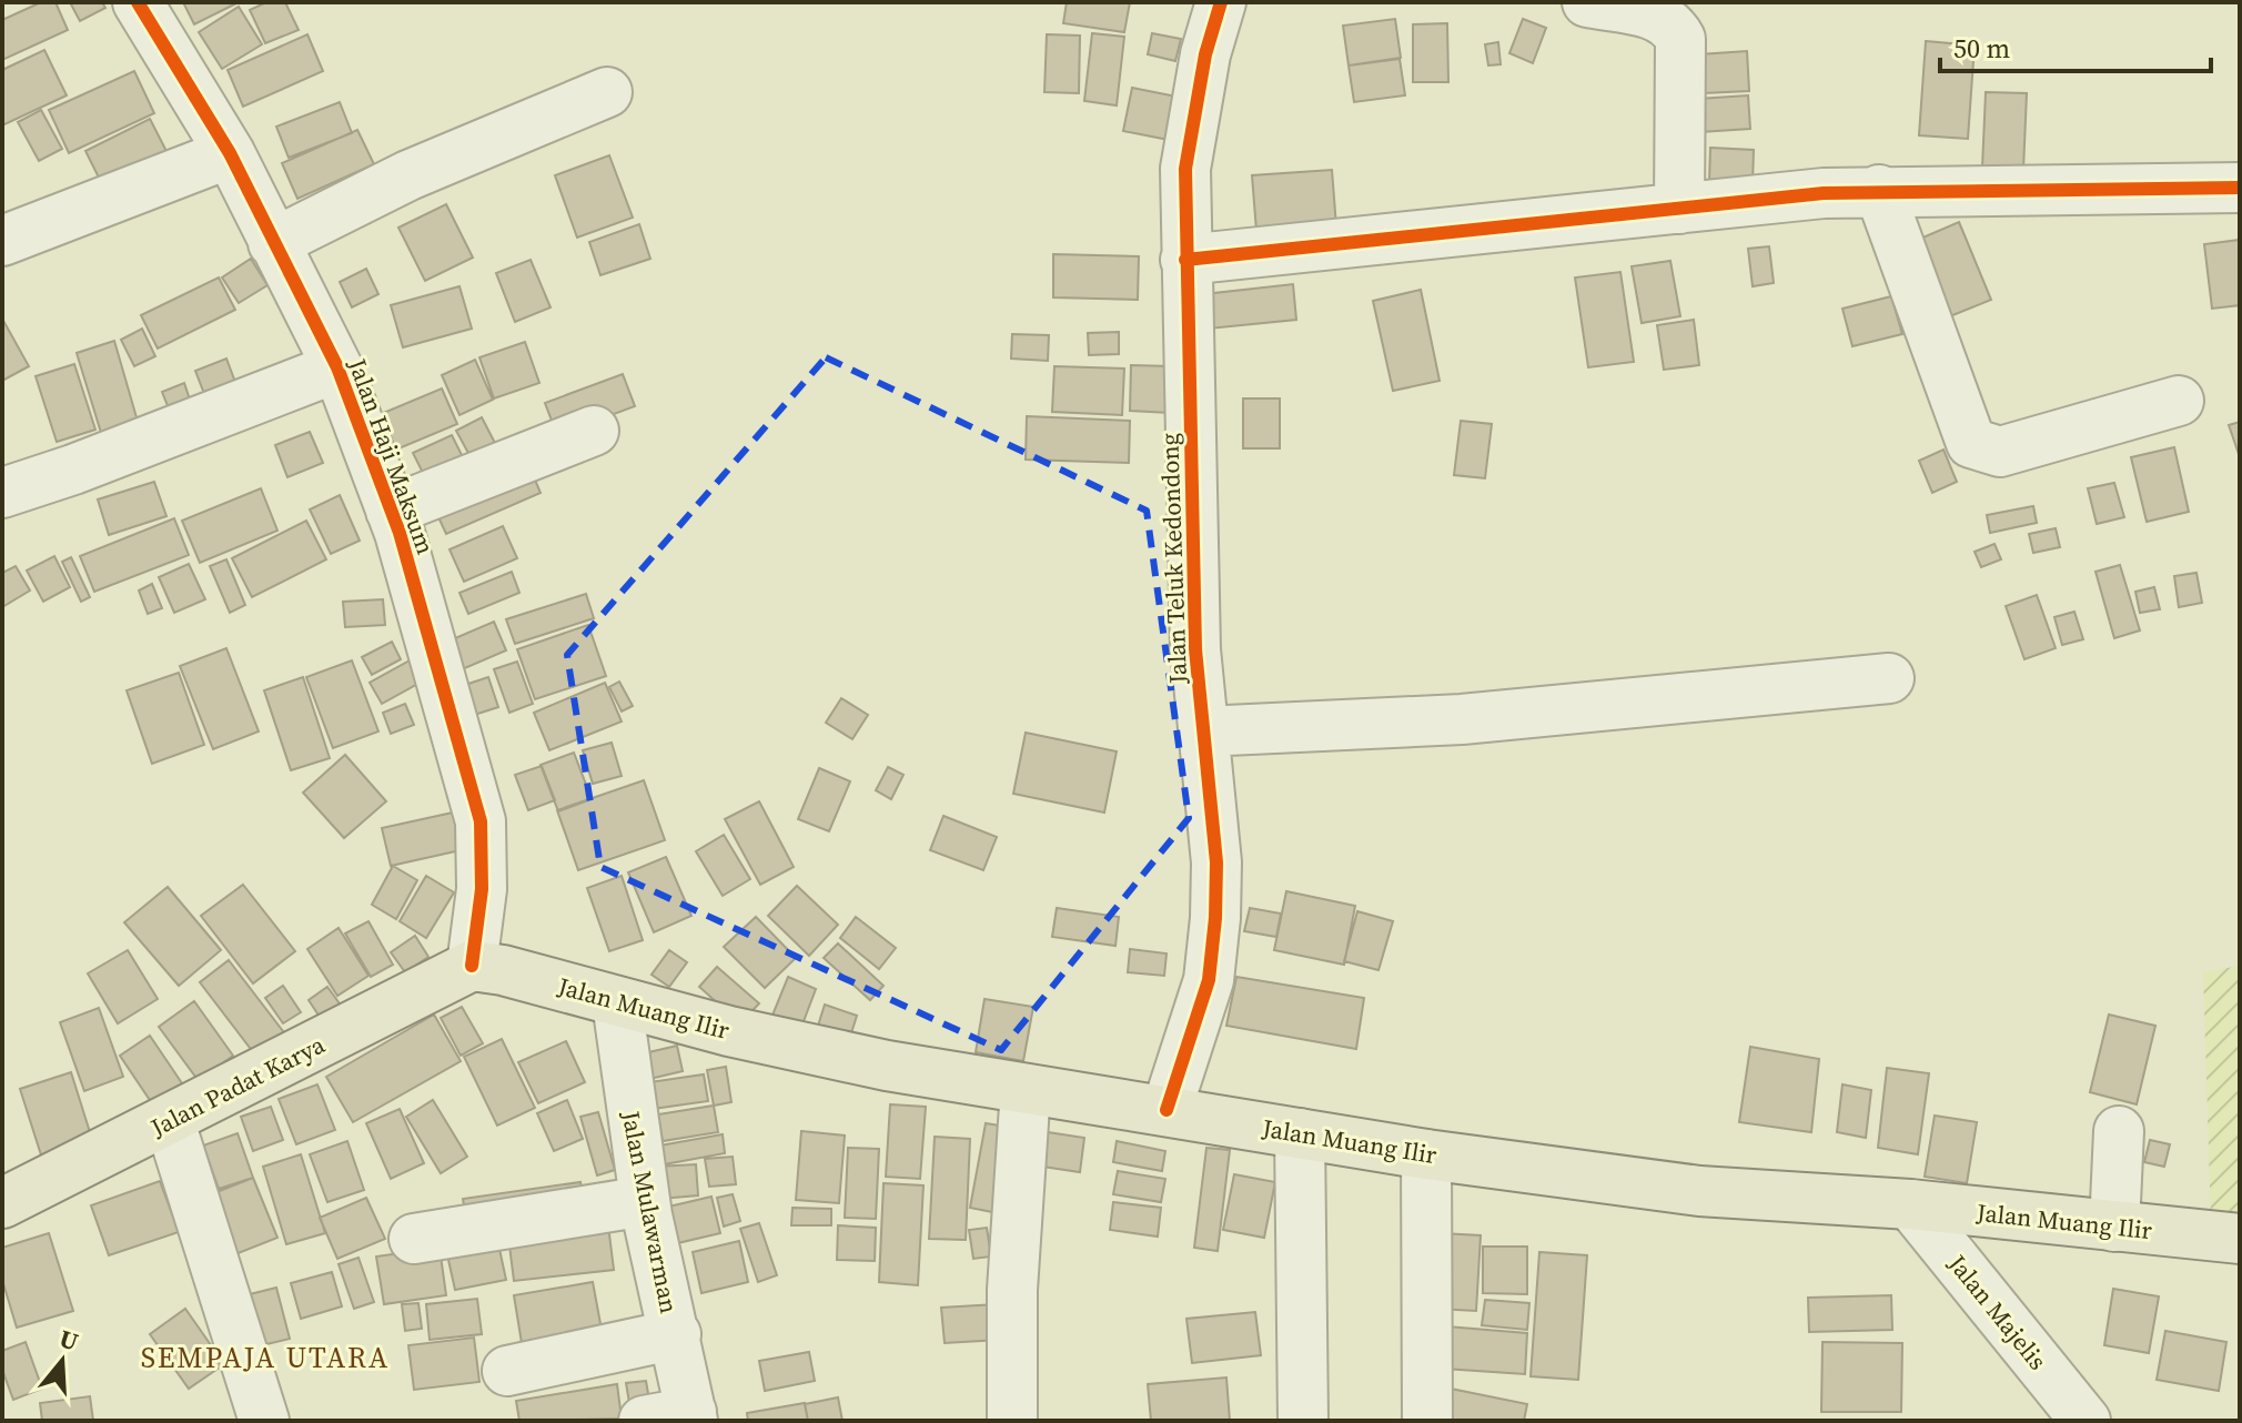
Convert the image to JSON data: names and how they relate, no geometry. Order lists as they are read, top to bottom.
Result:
{
  "streets": {
    "main road": ["Jalan Muang Ilir", "Jalan Padat Karya"],
    "street": [
      "Jalan Haji Maksum",
      "Jalan Teluk Kedondong",
      "Jalan Mulawarman",
      "Jalan Majelis"
    ]
  },
  "crossings": [
    ["Jalan Haji Maksum", "Jalan Muang Ilir"],
    ["Jalan Haji Maksum", "Jalan Padat Karya"],
    ["Jalan Teluk Kedondong", "Jalan Muang Ilir"],
    ["Jalan Muang Ilir", "Jalan Padat Karya"],
    ["Jalan Muang Ilir", "Jalan Mulawarman"],
    ["Jalan Muang Ilir", "Jalan Majelis"]
  ],
  "districts": ["SEMPAJA UTARA"],
  "scale_bar": "50 m",
  "north": "top"
}
